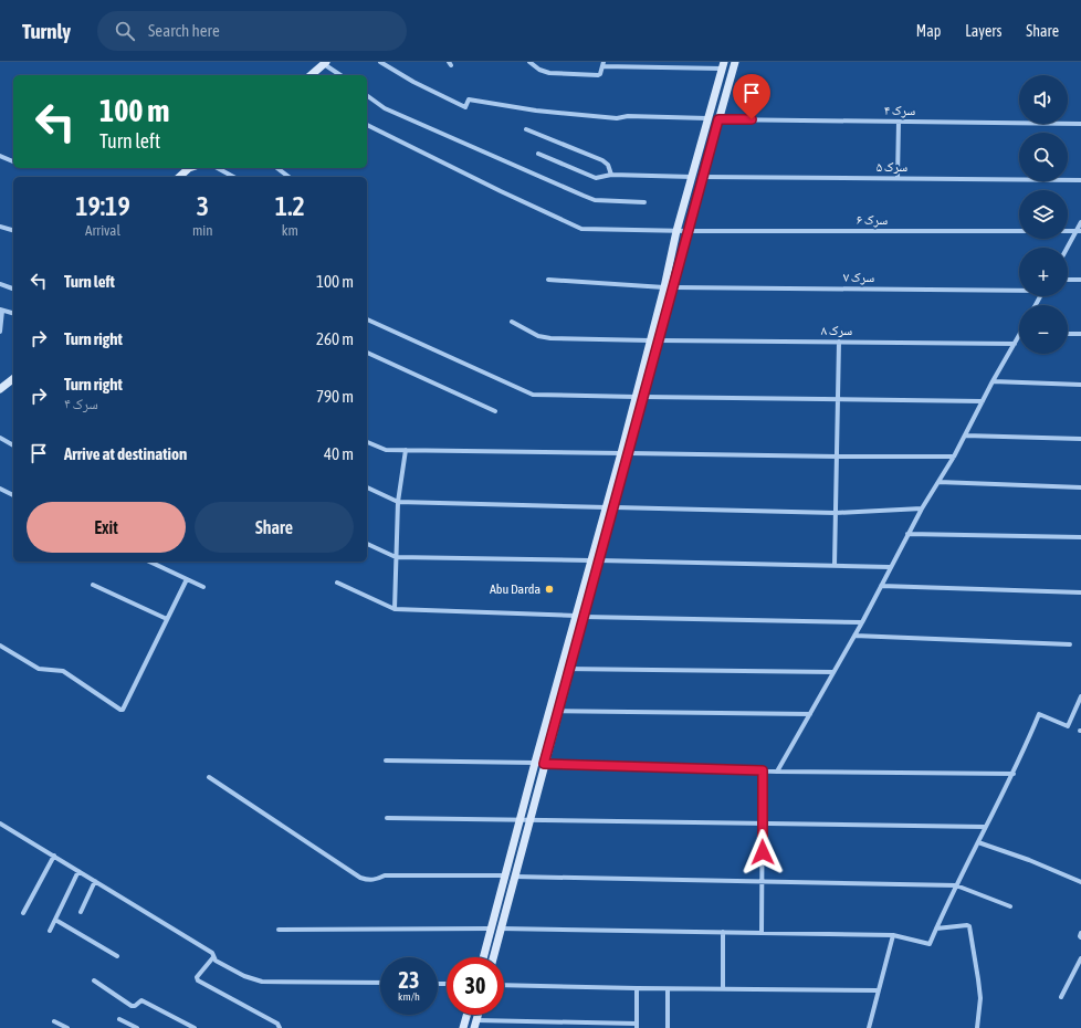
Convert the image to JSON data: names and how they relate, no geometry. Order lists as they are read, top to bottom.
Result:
{
  "streets": {
    "street": [
      "سرک ۴",
      "سرک ۵",
      "سرک ۶",
      "سرک ۷",
      "سرک ۸"
    ]
  },
  "places": ["Abu Darda"],
  "page": {
    "header": "Turnly",
    "search": "Search here",
    "nav": ["Map", "Layers", "Share"],
    "map_buttons": ["+", "−"],
    "turn": ["100 m", "Turn left"],
    "eta": [
      "19:19",
      "Arrival",
      "3",
      "min",
      "1.2",
      "km"
    ],
    "list": [
      {
        "name": "Turn left",
        "value": "100 m"
      },
      {
        "name": "Turn right",
        "value": "260 m"
      },
      {
        "name": "Turn right",
        "note": "سرک ۴",
        "value": "790 m"
      },
      {
        "name": "Arrive at destination",
        "value": "40 m"
      }
    ],
    "buttons": ["Exit", "Share"],
    "speed": "23 km/h",
    "limit": "30"
  }
}
